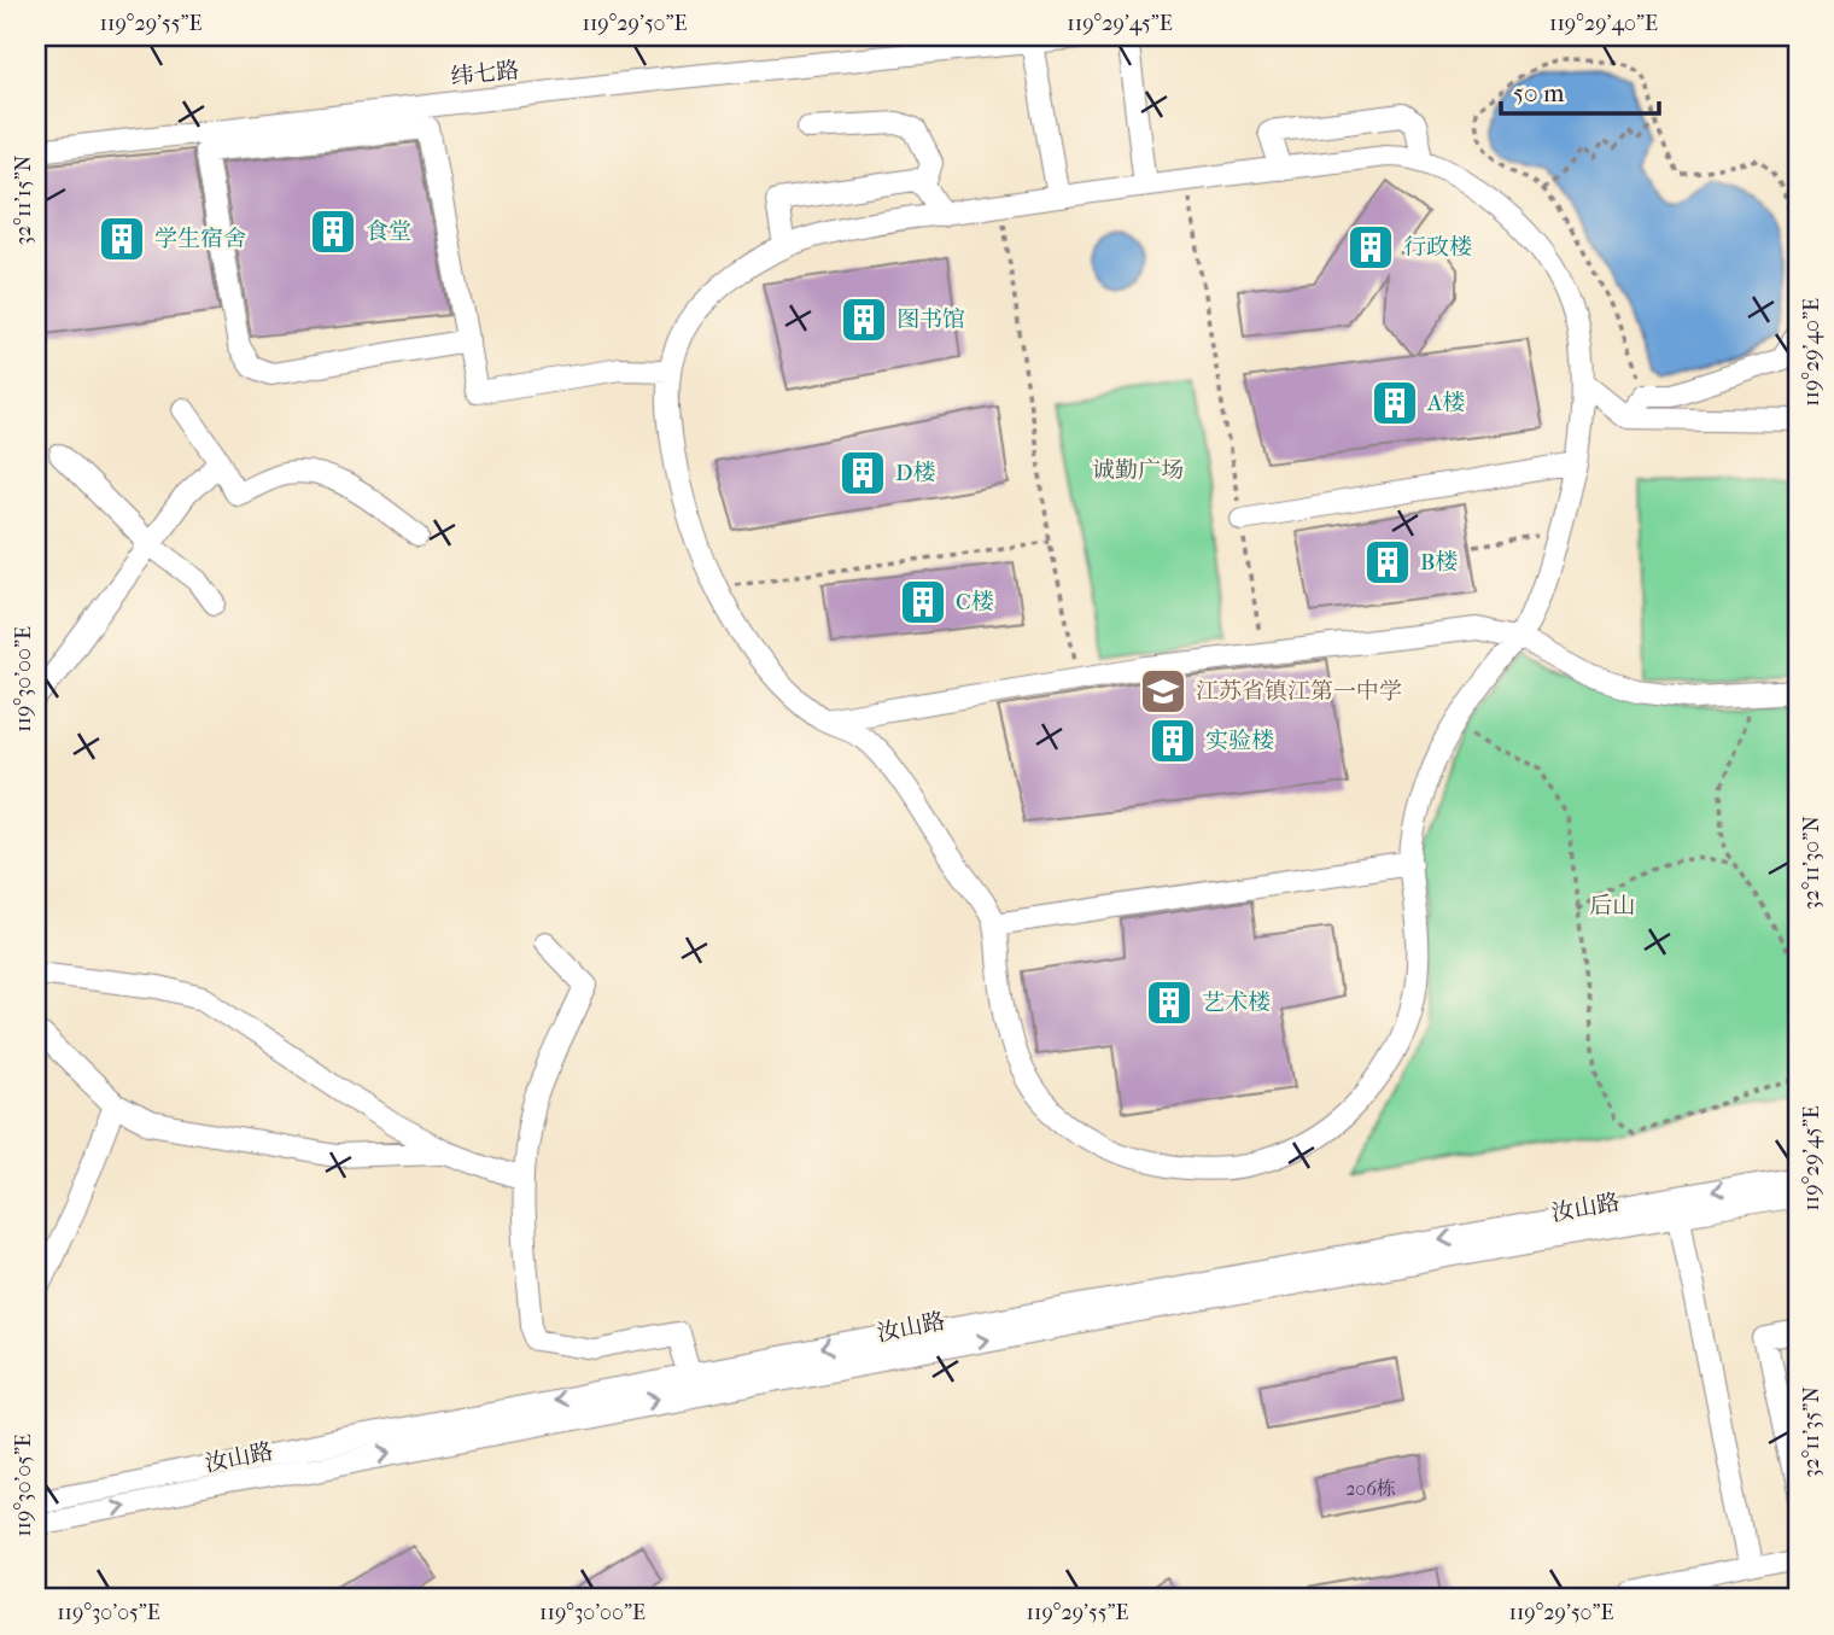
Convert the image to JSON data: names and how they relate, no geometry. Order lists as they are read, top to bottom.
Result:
{
  "streets": {
    "street": ["纬七路", "汝山路"]
  },
  "parks": ["诚勤广场", "后山"],
  "places": {
    "building": [
      "食堂",
      "学生宿舍",
      "行政楼",
      "图书馆",
      "A楼",
      "D楼",
      "B楼",
      "C楼",
      "实验楼",
      "艺术楼"
    ],
    "school or university": ["江苏省镇江第一中学"]
  },
  "house_numbers": ["206栋"],
  "scale_bar": "50 m",
  "coordinates": [
    "119°29'55\"E",
    "119°29'50\"E",
    "119°29'45\"E",
    "119°29'40\"E",
    "32°11'15\"N",
    "119°30'00\"E",
    "32°11'30\"N",
    "32°11'35\"N",
    "119°30'05\"E"
  ]
}
